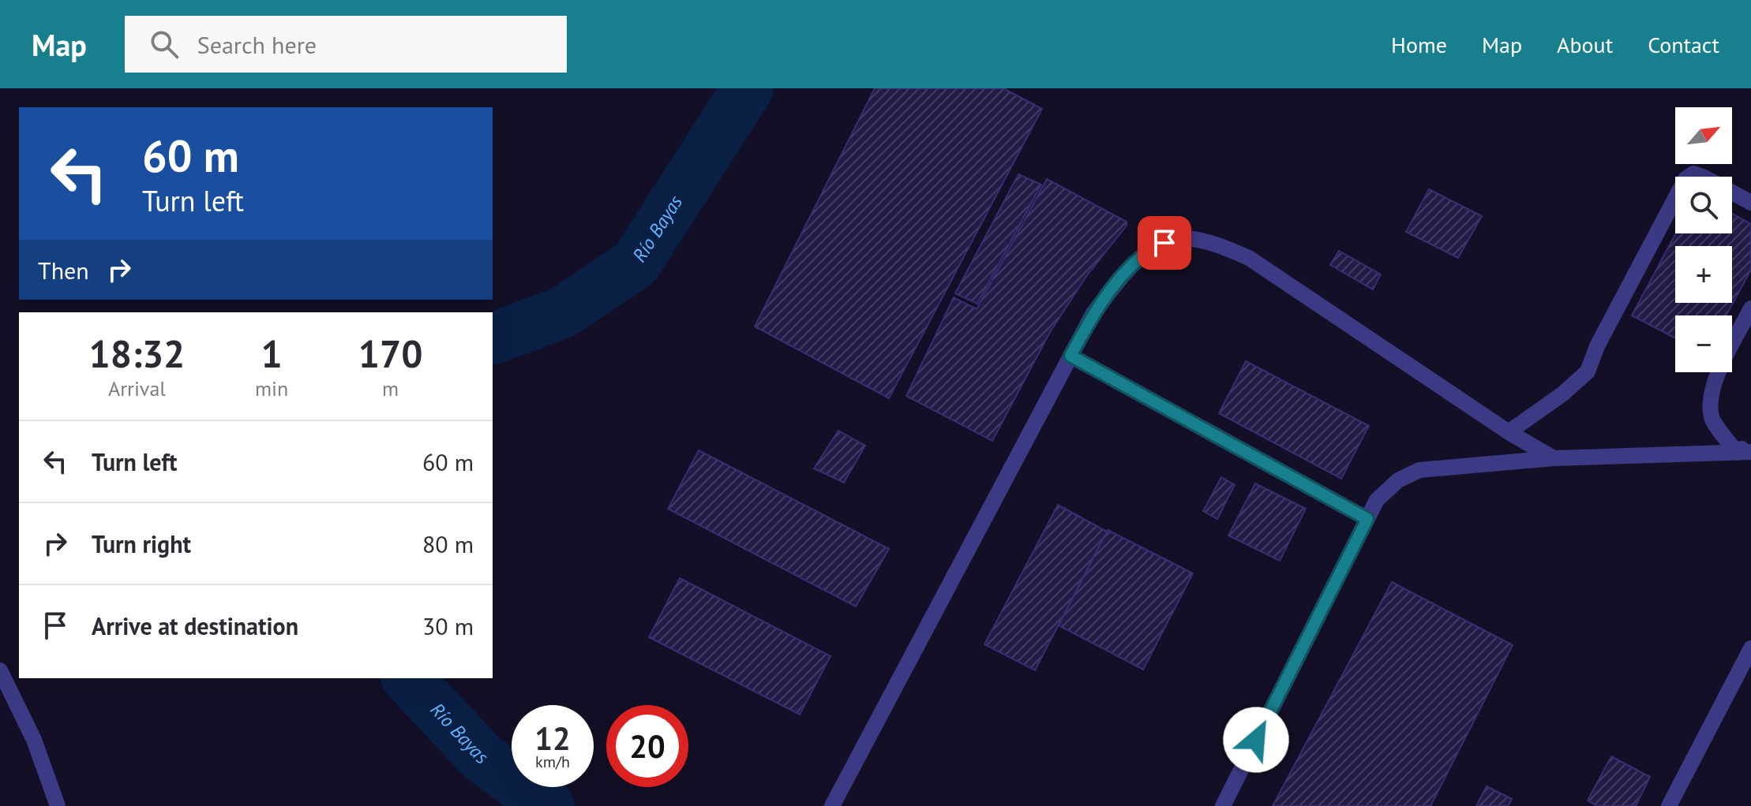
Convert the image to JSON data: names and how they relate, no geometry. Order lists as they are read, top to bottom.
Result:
{
  "water": ["Río Bayas"],
  "north": "top right",
  "page": {
    "header": "Map",
    "search": "Search here",
    "nav": [
      "Home",
      "Map",
      "About",
      "Contact"
    ],
    "map_buttons": ["+", "−"],
    "turn": ["60 m", "Turn left"],
    "then": "Then",
    "eta": [
      "18:32",
      "Arrival",
      "1",
      "min",
      "170",
      "m"
    ],
    "list": [
      {
        "name": "Turn left",
        "value": "60 m"
      },
      {
        "name": "Turn right",
        "value": "80 m"
      },
      {
        "name": "Arrive at destination",
        "value": "30 m"
      }
    ],
    "speed": "12 km/h",
    "limit": "20"
  }
}
